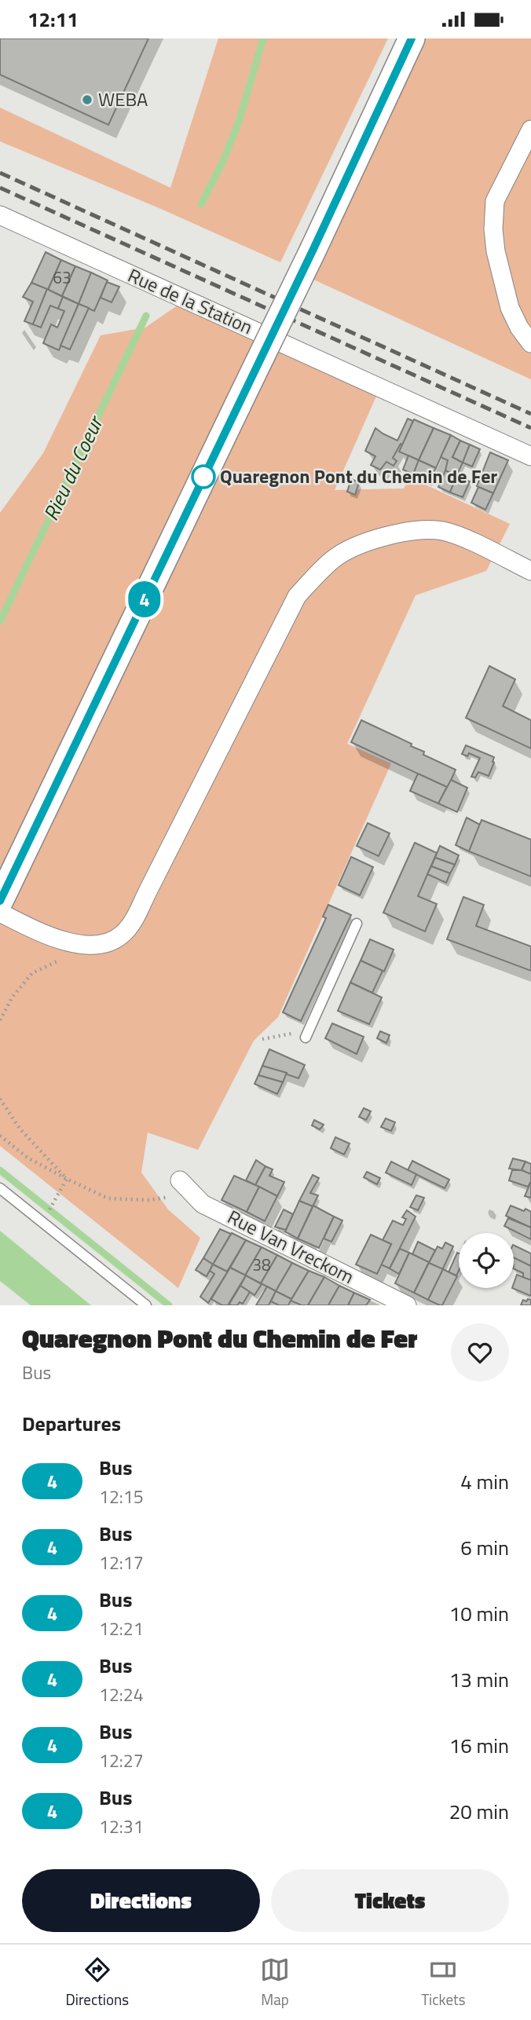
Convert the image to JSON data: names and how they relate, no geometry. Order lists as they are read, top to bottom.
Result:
{
  "streets": {
    "street": ["Rue de la Station", "Rue Van Vreckom"]
  },
  "water": ["Rieu du Coeur"],
  "places": ["WEBA", "Quaregnon Pont du Chemin de Fer"],
  "lines": ["bus line 4"],
  "house_numbers": ["63", "38"],
  "page": {
    "status": "12:11",
    "on_map": "4",
    "heading": [
      ["Quaregnon Pont du Chemin de Fer", "Bus"],
      "Departures"
    ],
    "list": [
      {
        "mark": "4",
        "name": "Bus",
        "note": "12:15",
        "value": "4 min"
      },
      {
        "mark": "4",
        "name": "Bus",
        "note": "12:17",
        "value": "6 min"
      },
      {
        "mark": "4",
        "name": "Bus",
        "note": "12:21",
        "value": "10 min"
      },
      {
        "mark": "4",
        "name": "Bus",
        "note": "12:24",
        "value": "13 min"
      },
      {
        "mark": "4",
        "name": "Bus",
        "note": "12:27",
        "value": "16 min"
      },
      {
        "mark": "4",
        "name": "Bus",
        "note": "12:31",
        "value": "20 min"
      }
    ],
    "buttons": ["Directions", "Tickets"],
    "tabs": ["Directions", "Map", "Tickets"]
  }
}
